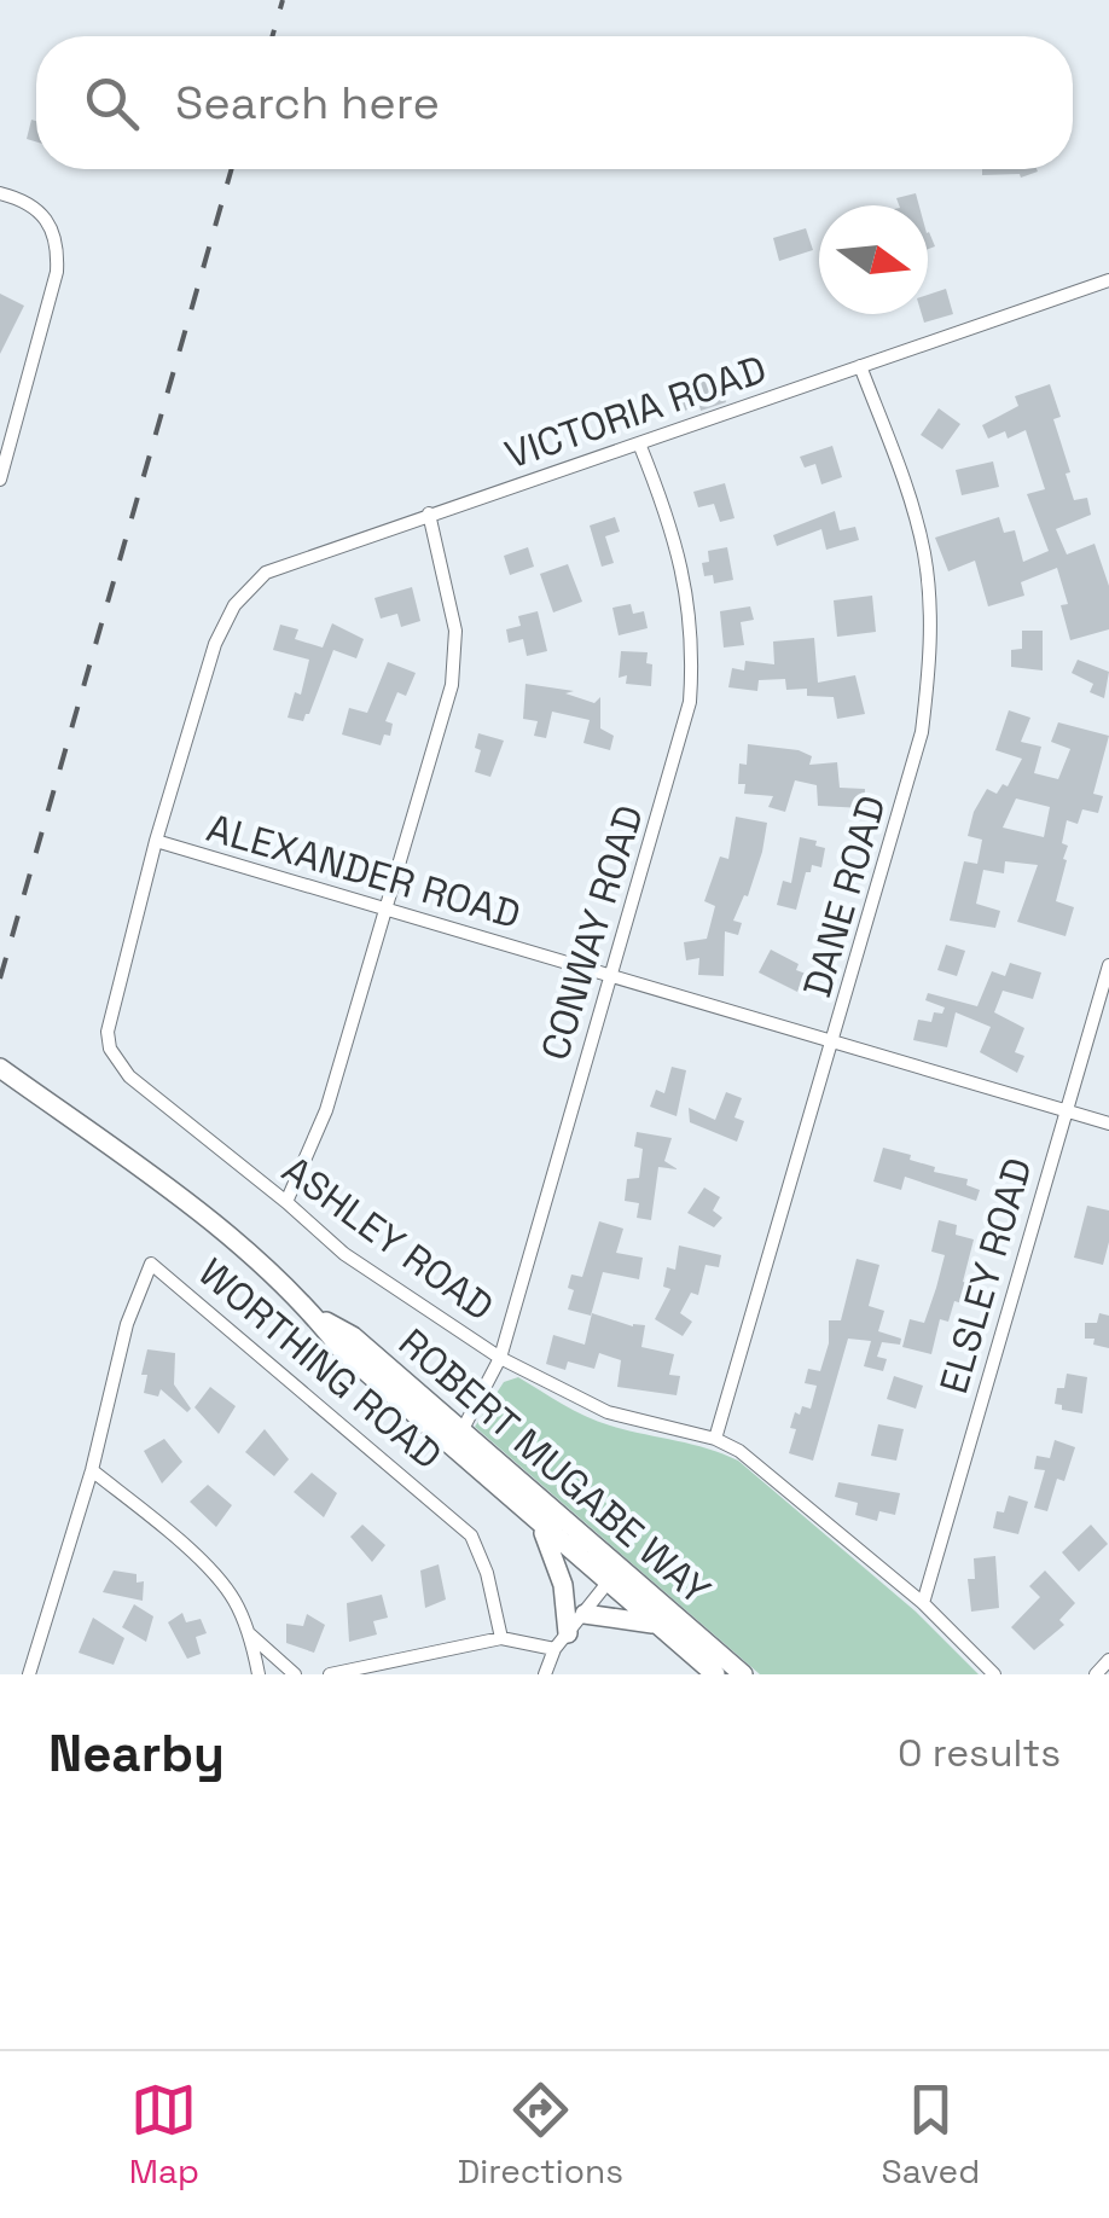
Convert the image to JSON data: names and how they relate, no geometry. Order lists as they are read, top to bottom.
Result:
{
  "streets": {
    "main road": ["ROBERT MUGABE WAY"],
    "street": [
      "VICTORIA ROAD",
      "ALEXANDER ROAD",
      "DANE ROAD",
      "CONWAY ROAD",
      "ASHLEY ROAD",
      "ELSLEY ROAD",
      "WORTHING ROAD"
    ]
  },
  "crossings": [
    ["VICTORIA ROAD", "DANE ROAD"],
    ["VICTORIA ROAD", "CONWAY ROAD"],
    ["VICTORIA ROAD", "ASHLEY ROAD"],
    ["ALEXANDER ROAD", "DANE ROAD"],
    ["ALEXANDER ROAD", "CONWAY ROAD"],
    ["ALEXANDER ROAD", "ASHLEY ROAD"],
    ["ALEXANDER ROAD", "ELSLEY ROAD"],
    ["DANE ROAD", "ASHLEY ROAD"],
    ["CONWAY ROAD", "ASHLEY ROAD"],
    ["CONWAY ROAD", "ROBERT MUGABE WAY"],
    ["ASHLEY ROAD", "ELSLEY ROAD"]
  ],
  "north": "right",
  "page": {
    "search": "Search here",
    "heading": ["Nearby", "0 results"],
    "nav": ["Map", "Directions", "Saved"]
  }
}
